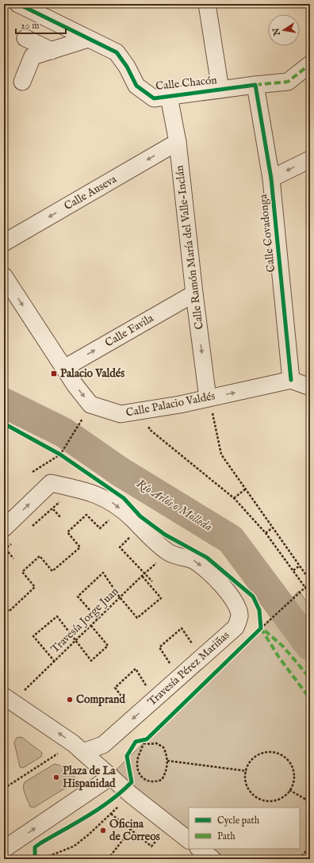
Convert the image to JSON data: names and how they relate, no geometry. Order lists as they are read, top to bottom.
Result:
{
  "streets": {
    "street": [
      "Calle Chacón",
      "Calle Auseva",
      "Calle Covadonga",
      "Calle Ramón María del Valle-Inclán",
      "Calle Favila",
      "Calle Palacio Valdés",
      "Travesía Pérez Mariñas"
    ],
    "path": ["Travesía Jorge Juan"]
  },
  "crossings": [
    ["Calle Chacón", "Calle Covadonga"],
    ["Calle Chacón", "Calle Ramón María del Valle-Inclán"],
    ["Calle Auseva", "Calle Ramón María del Valle-Inclán"],
    ["Calle Covadonga", "Calle Palacio Valdés"],
    ["Calle Ramón María del Valle-Inclán", "Calle Favila"],
    ["Calle Ramón María del Valle-Inclán", "Calle Palacio Valdés"],
    ["Travesía Jorge Juan", "Travesía Pérez Mariñas"]
  ],
  "one_way": ["Calle Auseva", "Calle Favila", "Calle Palacio Valdés"],
  "water": ["Río Arlós o Molleda"],
  "places": {
    "transit": ["Palacio Valdés"],
    "other": ["Comprand", "Plaza de La Hispanidad", "Oficina de Correos"]
  },
  "legend": ["Cycle path", "Path"],
  "scale_bar": "20 m",
  "north": "left"
}
